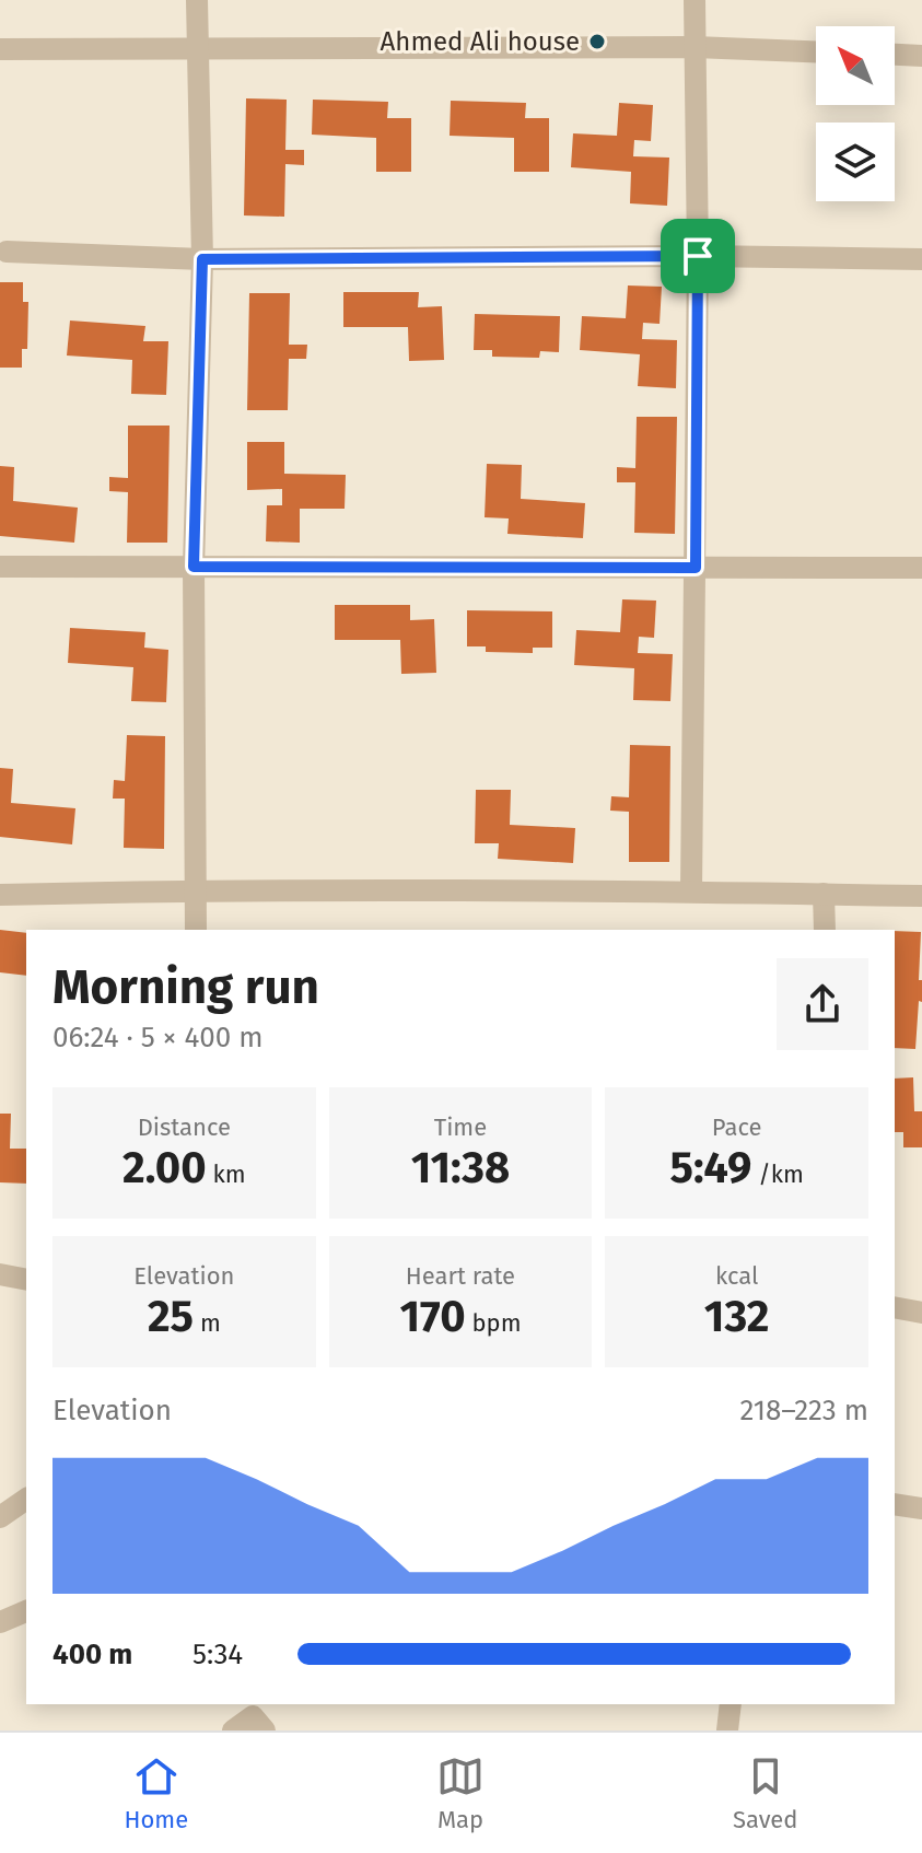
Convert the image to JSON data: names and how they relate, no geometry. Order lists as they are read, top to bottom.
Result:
{
  "places": ["Ahmed Ali house"],
  "north": "top left",
  "page": {
    "heading": ["Morning run", "06:24 · 5 × 400 m"],
    "stats": [
      ["Distance", "2.00 km"],
      ["Time", "11:38"],
      ["Pace", "5:49 /km"],
      ["Elevation", "25 m"],
      ["Heart rate", "170 bpm"],
      ["kcal", "132"]
    ],
    "chart": ["Elevation", "218–223 m"],
    "list": [
      {
        "name": "400 m",
        "note": "5:34"
      }
    ],
    "tabs": ["Home", "Map", "Saved"]
  }
}
